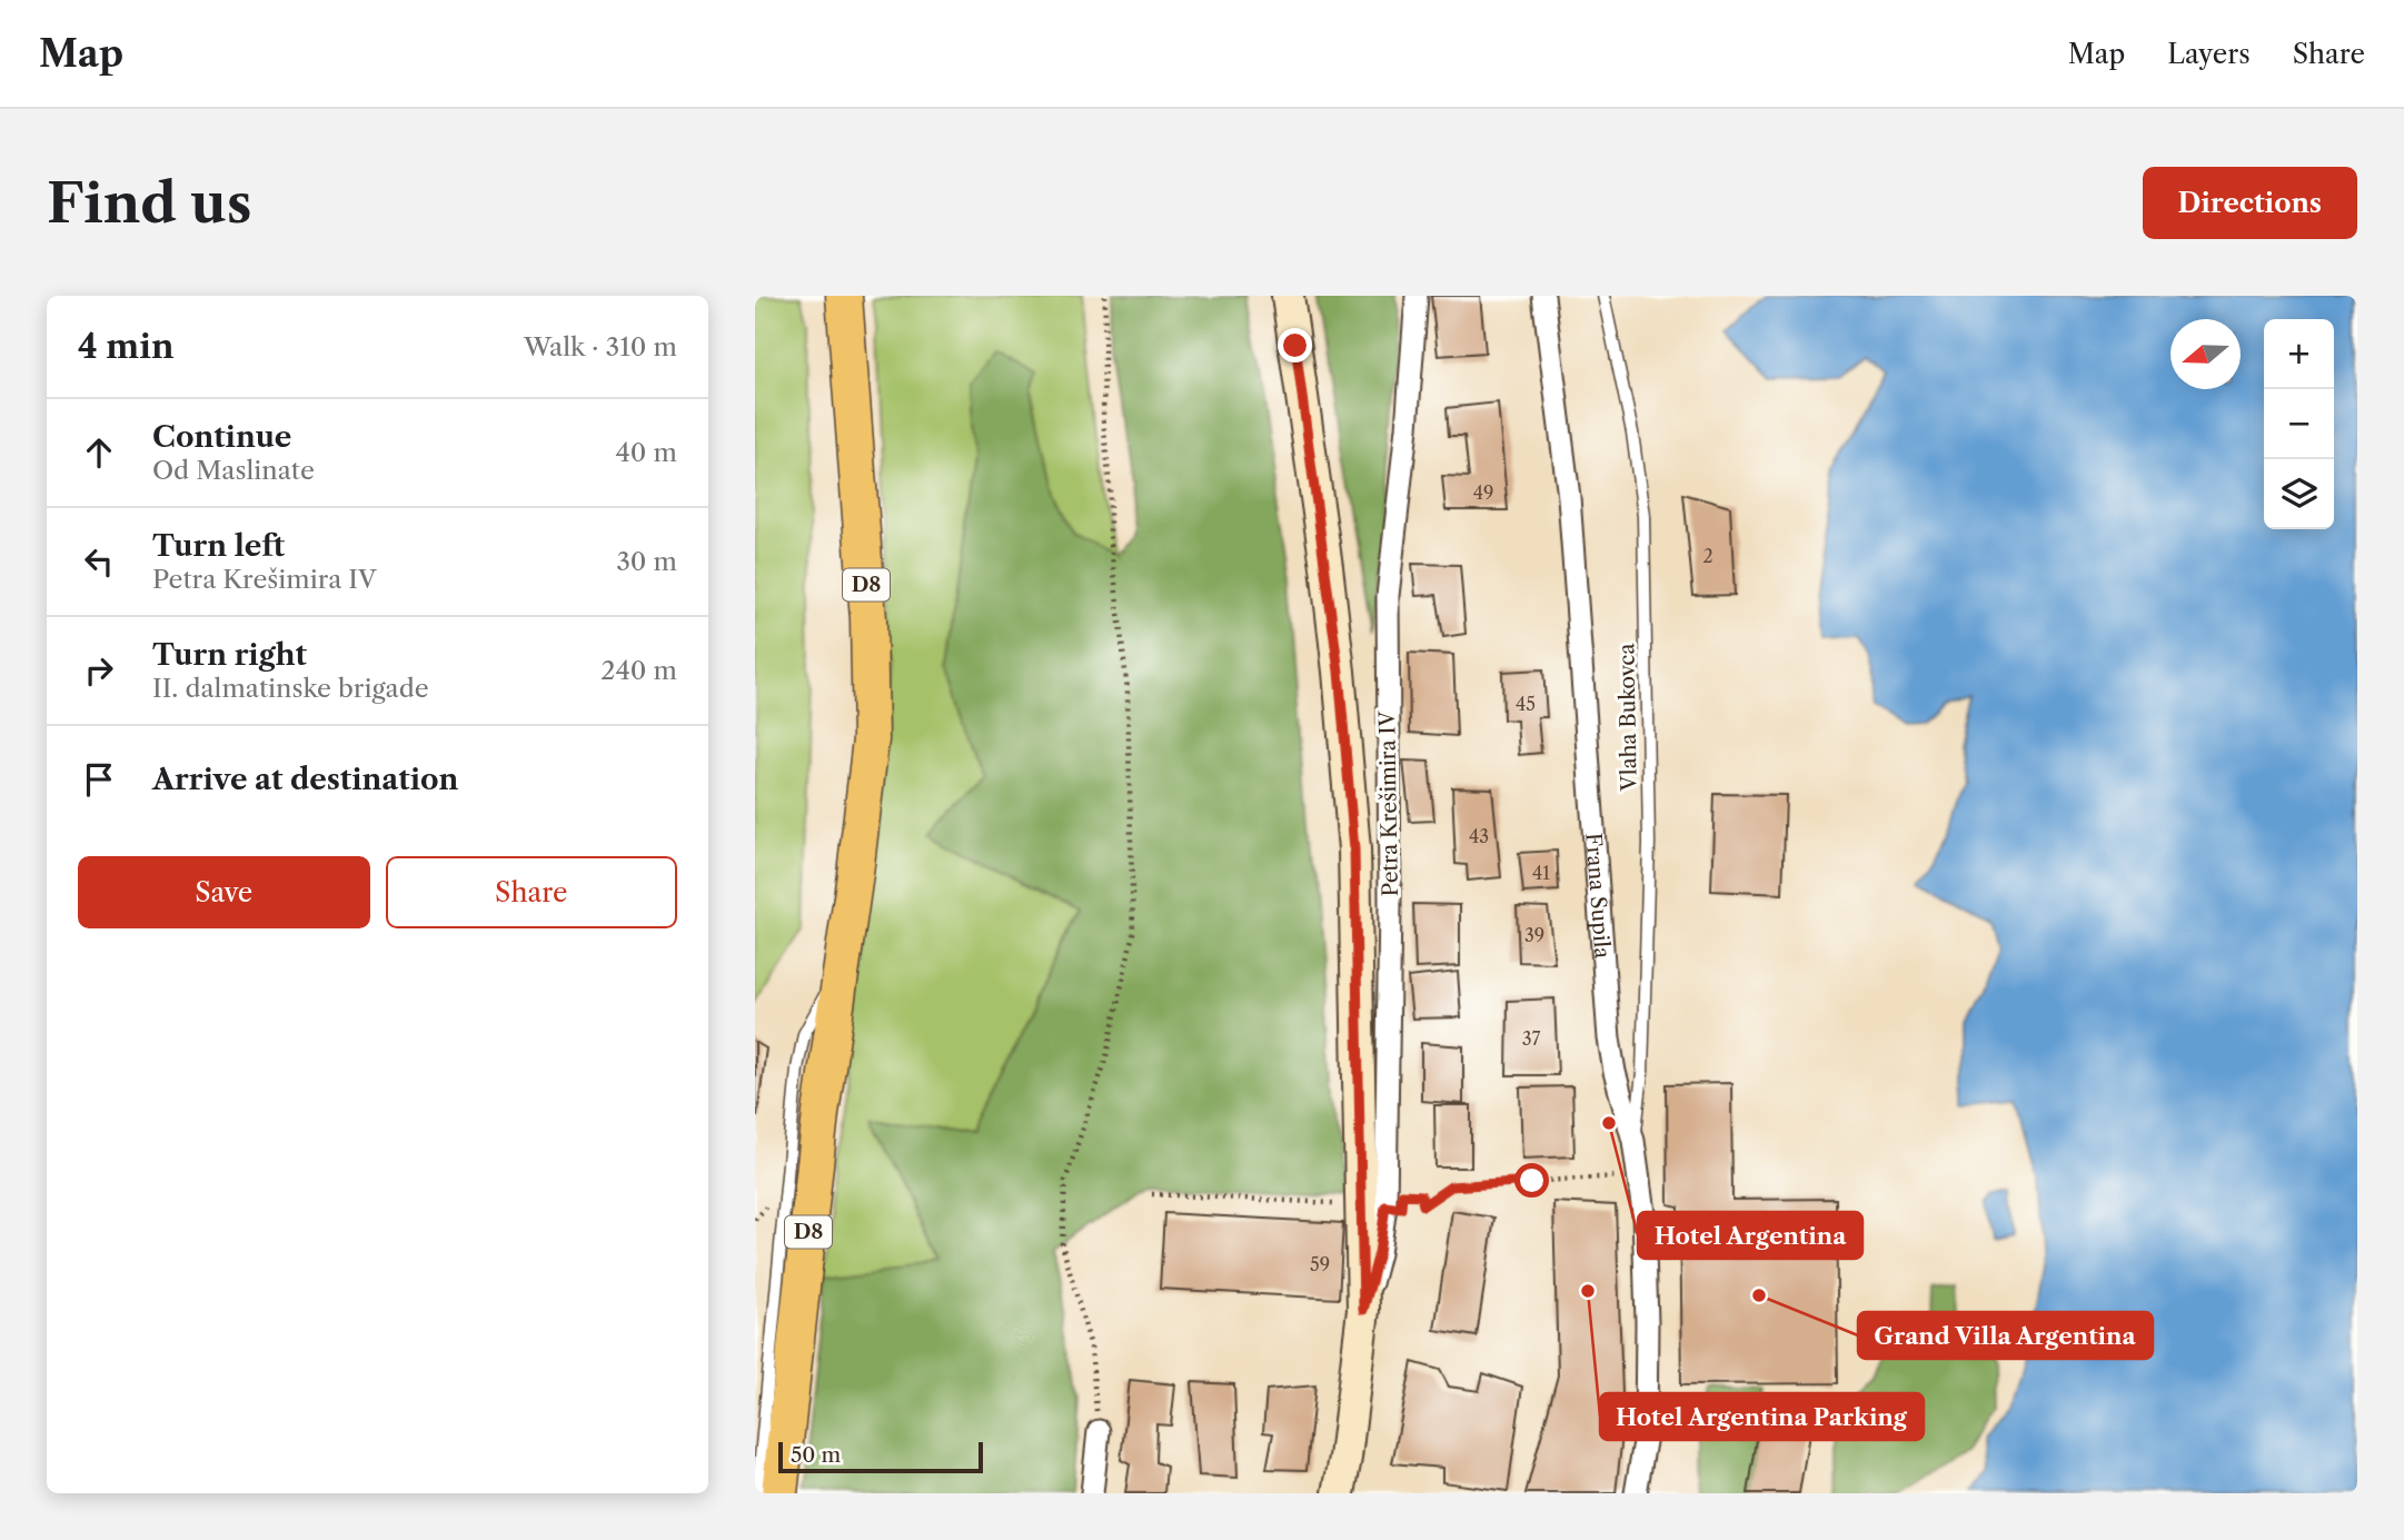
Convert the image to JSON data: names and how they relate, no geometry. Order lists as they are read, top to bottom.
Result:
{
  "streets": {
    "main road": ["D8"],
    "street": ["Petra Krešimira IV", "Frana Supila"],
    "lane": ["Vlaha Bukovca"]
  },
  "crossings": [
    ["Vlaha Bukovca", "Frana Supila"]
  ],
  "places": ["Hotel Argentina", "Hotel Argentina Parking", "Grand Villa Argentina"],
  "house_numbers": [
    "49",
    "2",
    "45",
    "43",
    "41",
    "39",
    "37",
    "59"
  ],
  "scale_bar": "50 m",
  "north": "left",
  "page": {
    "header": "Map",
    "nav": ["Map", "Layers", "Share"],
    "buttons": [
      "Directions",
      ["Save", "Share"]
    ],
    "title": "Find us",
    "heading": ["4 min", "Walk · 310 m"],
    "map_buttons": ["+", "−"],
    "list": [
      ["Continue", "Od Maslinate", "40 m"],
      ["Turn left", "Petra Krešimira IV", "30 m"],
      ["Turn right", "II. dalmatinske brigade", "240 m"],
      "Arrive at destination"
    ],
    "scale": "50 m"
  }
}
